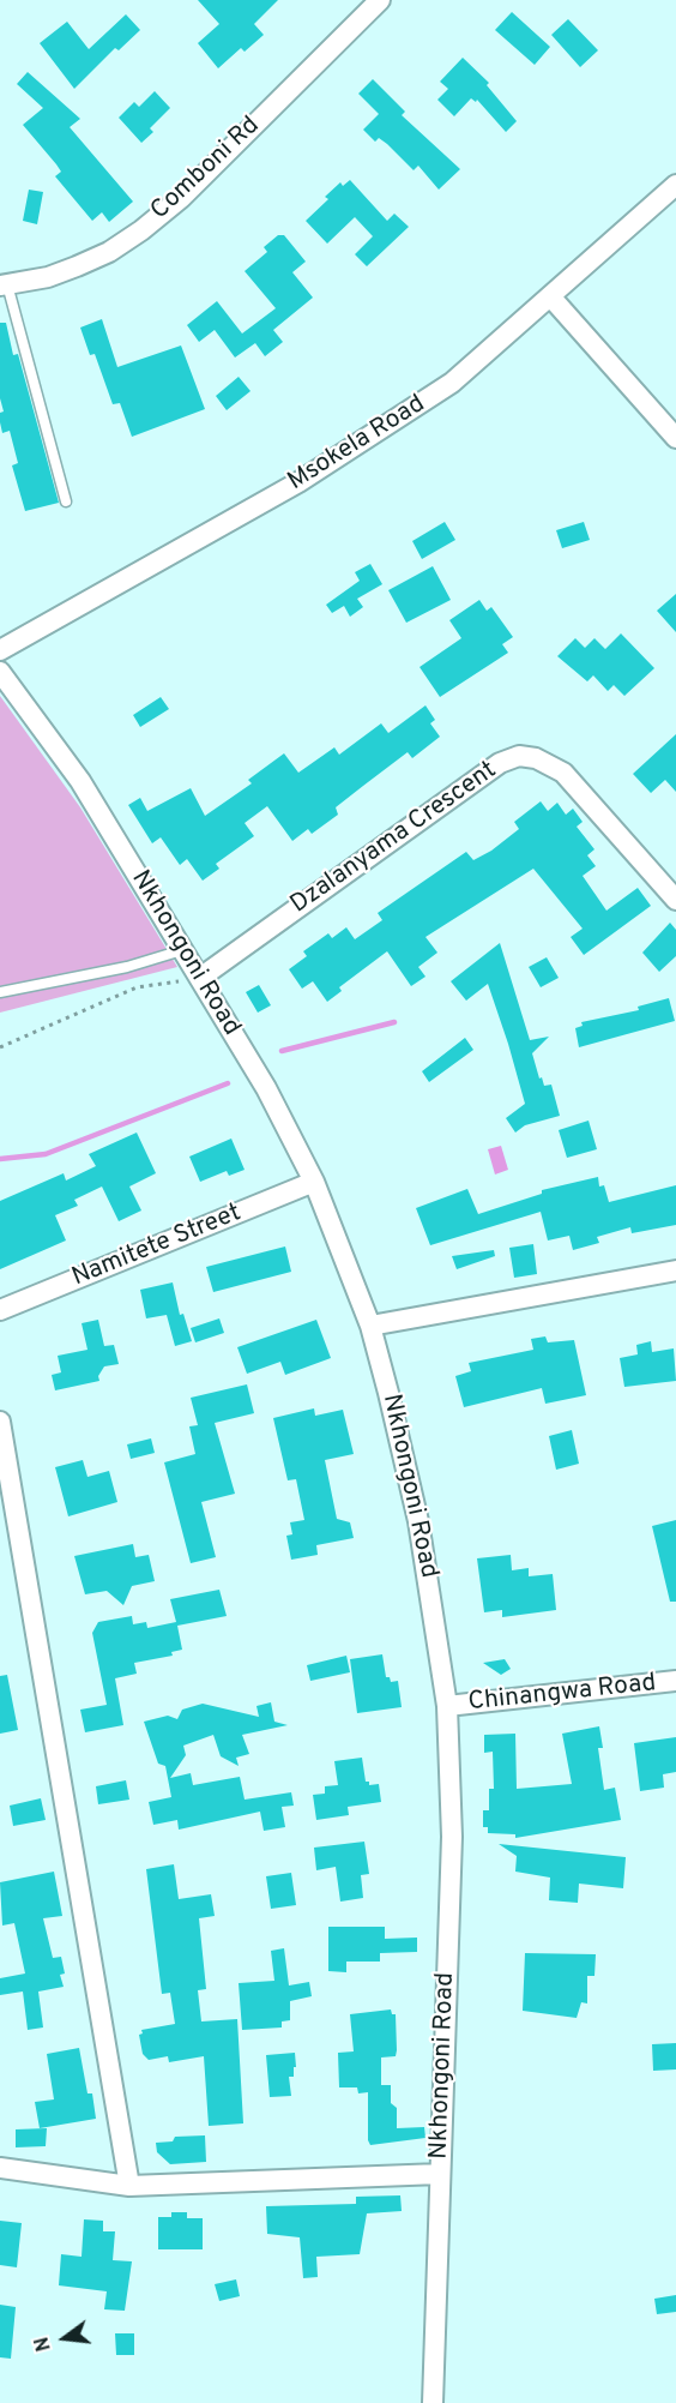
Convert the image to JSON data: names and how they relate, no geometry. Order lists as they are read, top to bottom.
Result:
{
  "streets": {
    "street": [
      "Comboni Rd",
      "Msokela Road",
      "Dzalanyama Crescent",
      "Nkhongoni Road",
      "Namitete Street",
      "Chinangwa Road"
    ]
  },
  "crossings": [
    ["Dzalanyama Crescent", "Nkhongoni Road"],
    ["Nkhongoni Road", "Namitete Street"],
    ["Nkhongoni Road", "Chinangwa Road"]
  ],
  "north": "left"
}
